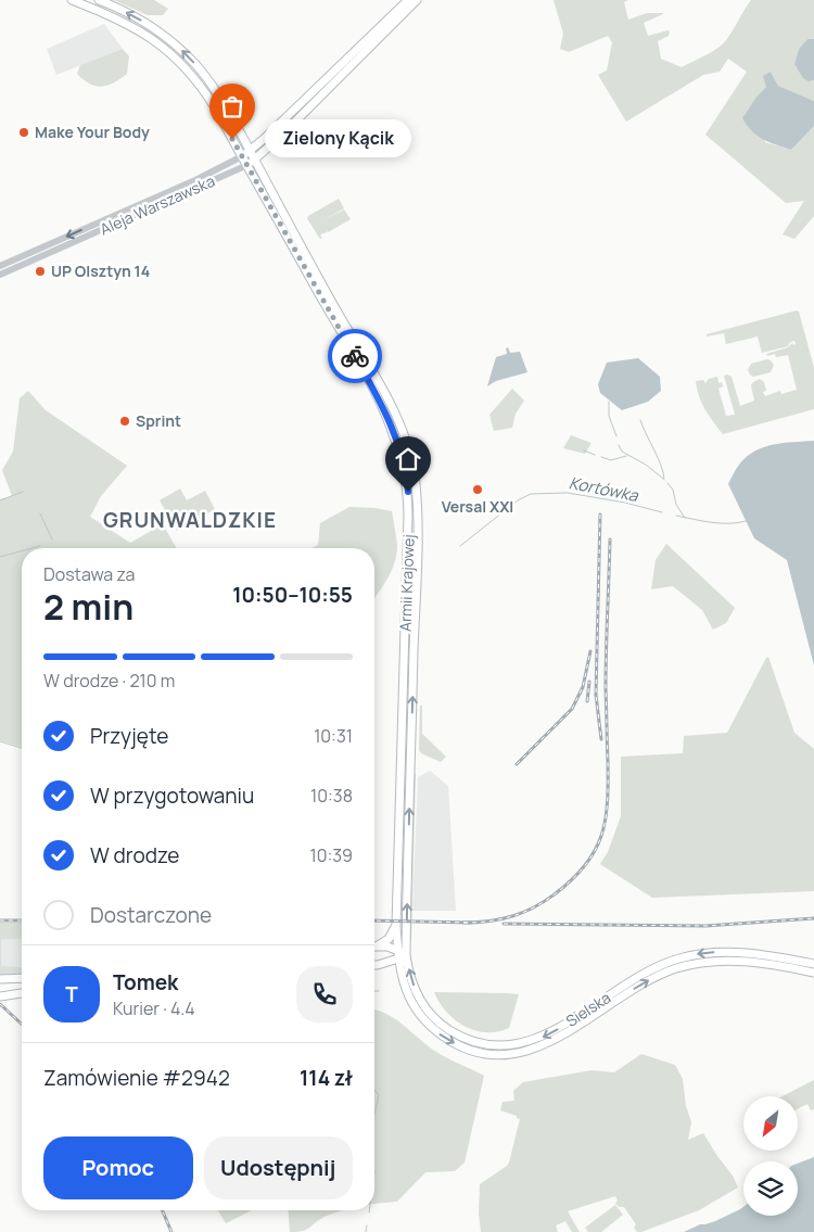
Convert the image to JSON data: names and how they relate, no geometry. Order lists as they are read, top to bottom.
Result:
{
  "streets": {
    "main road": ["Aleja Warszawska", "Armii Krajowej", "Sielska"]
  },
  "crossings": [
    ["Aleja Warszawska", "Armii Krajowej"],
    ["Armii Krajowej", "Sielska"]
  ],
  "districts": ["GRUNWALDZKIE"],
  "water": ["Kortówka"],
  "places": [
    "Make Your Body",
    "Zielony Kącik",
    "UP Olsztyn 14",
    "Sprint",
    "Versal XXI"
  ],
  "north": "bottom left",
  "page": {
    "bubble": "Zielony Kącik",
    "heading": ["2 min", "Dostawa za", "10:50–10:55"],
    "panel": [
      "Tomek",
      "Kurier · 4.4",
      "Zamówienie #2942",
      "114 zł"
    ],
    "bar": "W drodze · 210 m",
    "list": [
      ["Przyjęte", "10:31"],
      ["W przygotowaniu", "10:38"],
      ["W drodze", "10:39"],
      "Dostarczone"
    ],
    "round": "T",
    "buttons": ["Pomoc", "Udostępnij"]
  }
}
